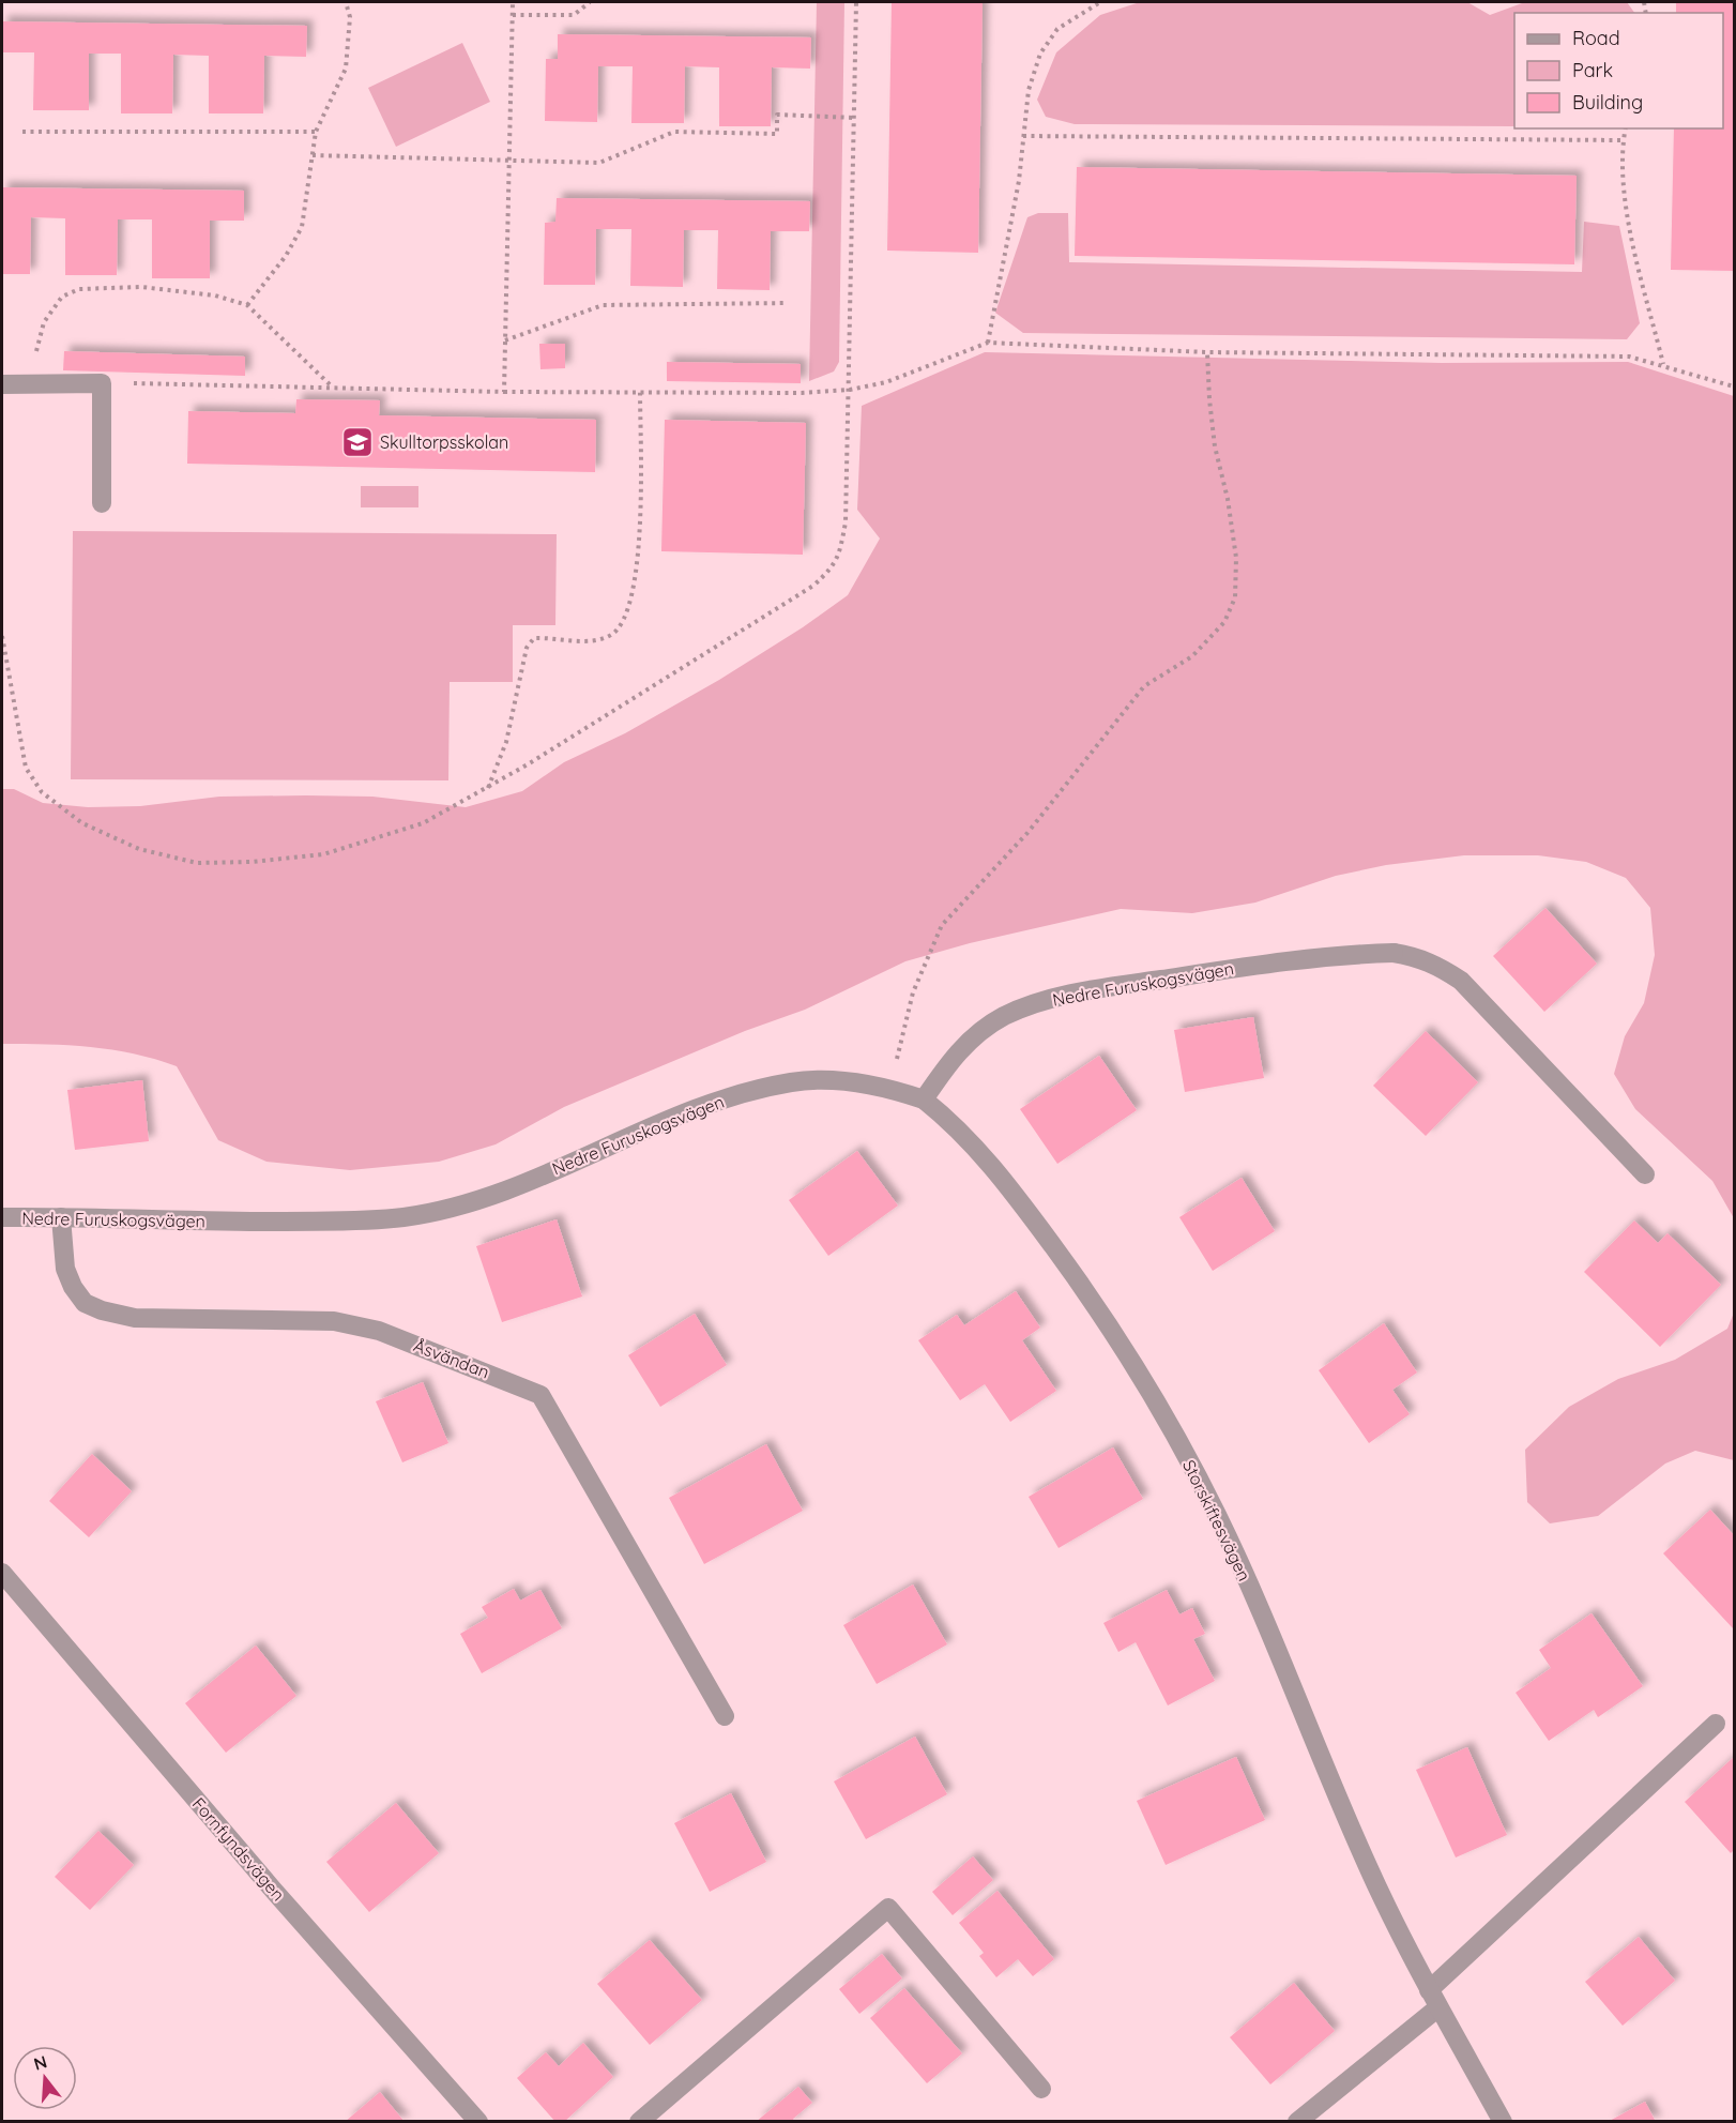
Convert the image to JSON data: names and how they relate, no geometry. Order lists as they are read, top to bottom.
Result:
{
  "streets": {
    "street": [
      "Nedre Furuskogsvägen",
      "Åsvändan",
      "Storskiftesvägen",
      "Fornfyndsvägen"
    ]
  },
  "crossings": [
    ["Nedre Furuskogsvägen", "Åsvändan"],
    ["Nedre Furuskogsvägen", "Storskiftesvägen"]
  ],
  "places": {
    "school or university": ["Skulltorpsskolan"]
  },
  "legend": ["Road", "Park", "Building"],
  "north": "top"
}
